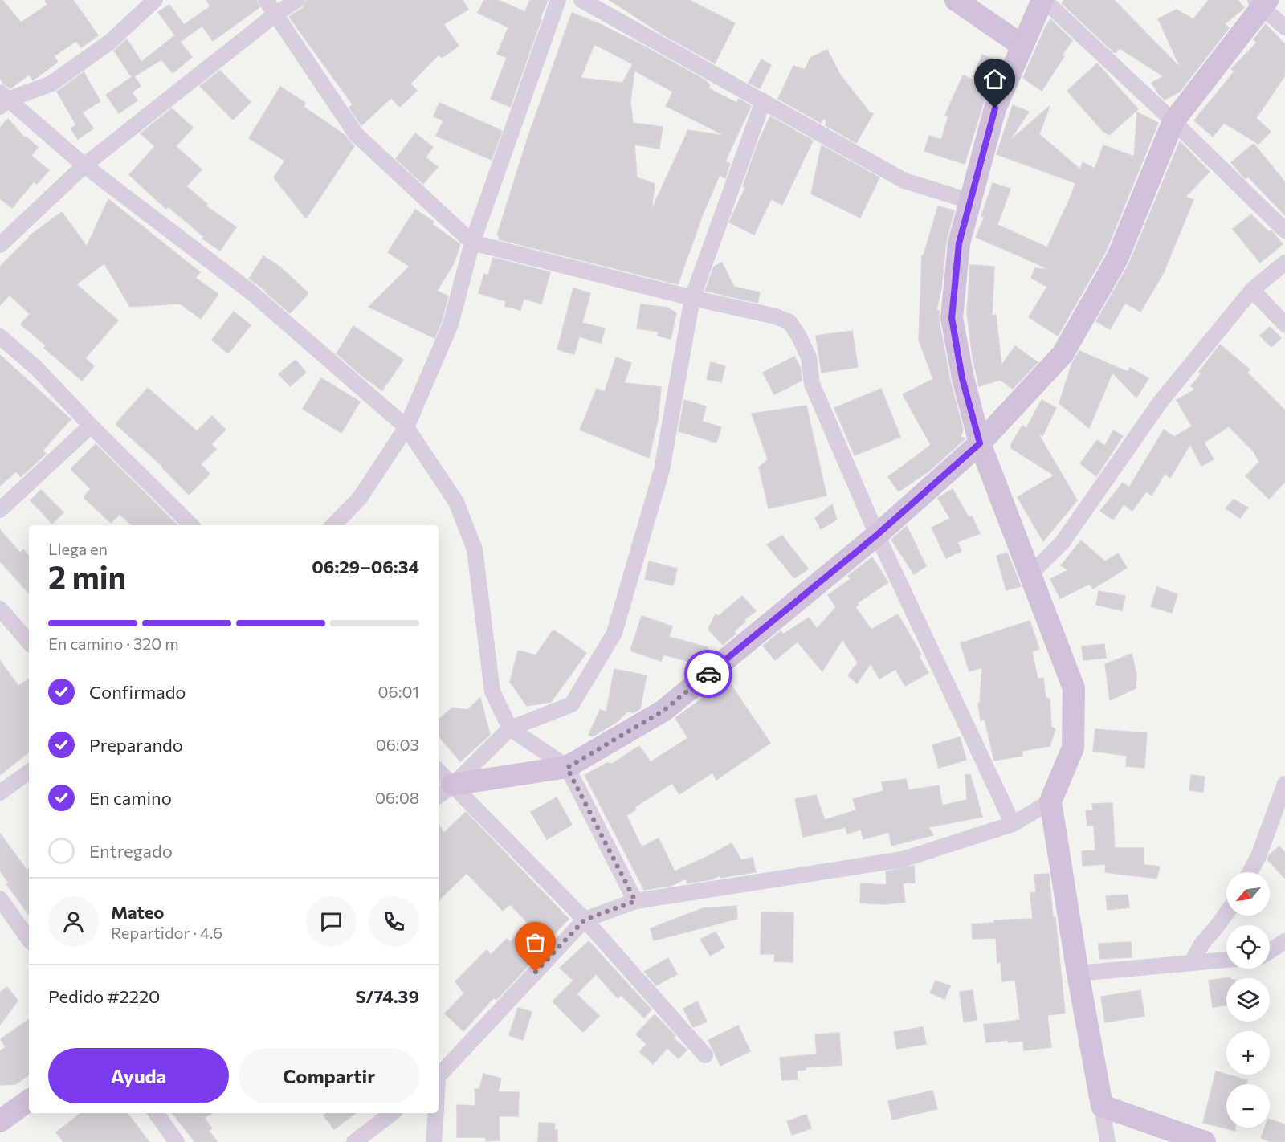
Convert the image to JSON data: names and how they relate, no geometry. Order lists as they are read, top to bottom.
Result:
{
  "north": "bottom left",
  "page": {
    "heading": ["2 min", "Llega en", "06:29–06:34"],
    "panel": [
      "Mateo",
      "Repartidor · 4.6",
      "Pedido #2220",
      "S/74.39"
    ],
    "bar": "En camino · 320 m",
    "list": [
      ["Confirmado", "06:01"],
      ["Preparando", "06:03"],
      ["En camino", "06:08"],
      "Entregado"
    ],
    "map_buttons": ["+", "−"],
    "buttons": ["Ayuda", "Compartir"]
  }
}
